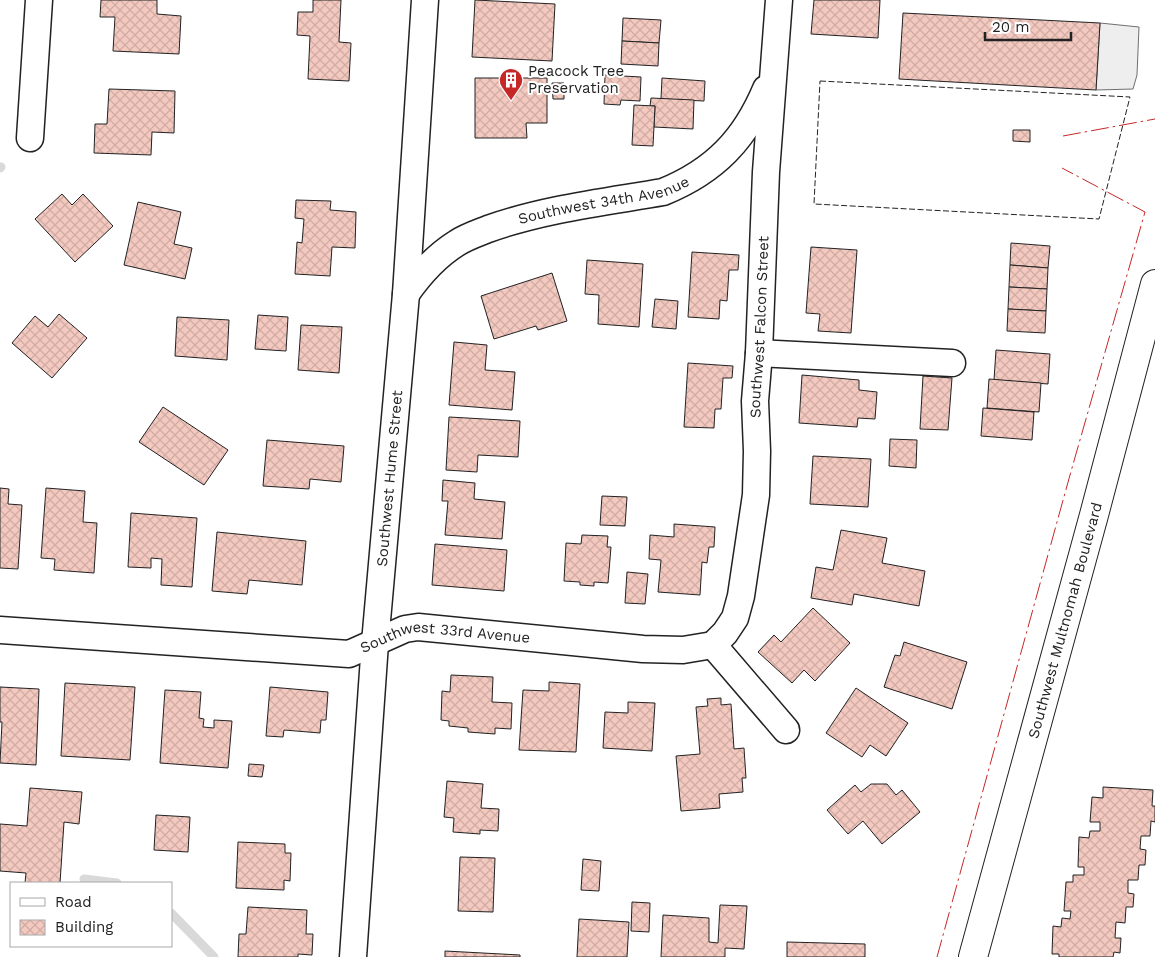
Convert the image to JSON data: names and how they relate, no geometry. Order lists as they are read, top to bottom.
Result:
{
  "streets": {
    "main road": ["Southwest Multnomah Boulevard"],
    "street": [
      "Southwest 34th Avenue",
      "Southwest Falcon Street",
      "Southwest Hume Street",
      "Southwest 33rd Avenue"
    ]
  },
  "crossings": [
    ["Southwest 34th Avenue", "Southwest Falcon Street"],
    ["Southwest 34th Avenue", "Southwest Hume Street"],
    ["Southwest Falcon Street", "Southwest 33rd Avenue"],
    ["Southwest Hume Street", "Southwest 33rd Avenue"]
  ],
  "places": {
    "building": ["Peacock Tree Preservation"]
  },
  "legend": ["Road", "Building"],
  "scale_bar": "20 m"
}
